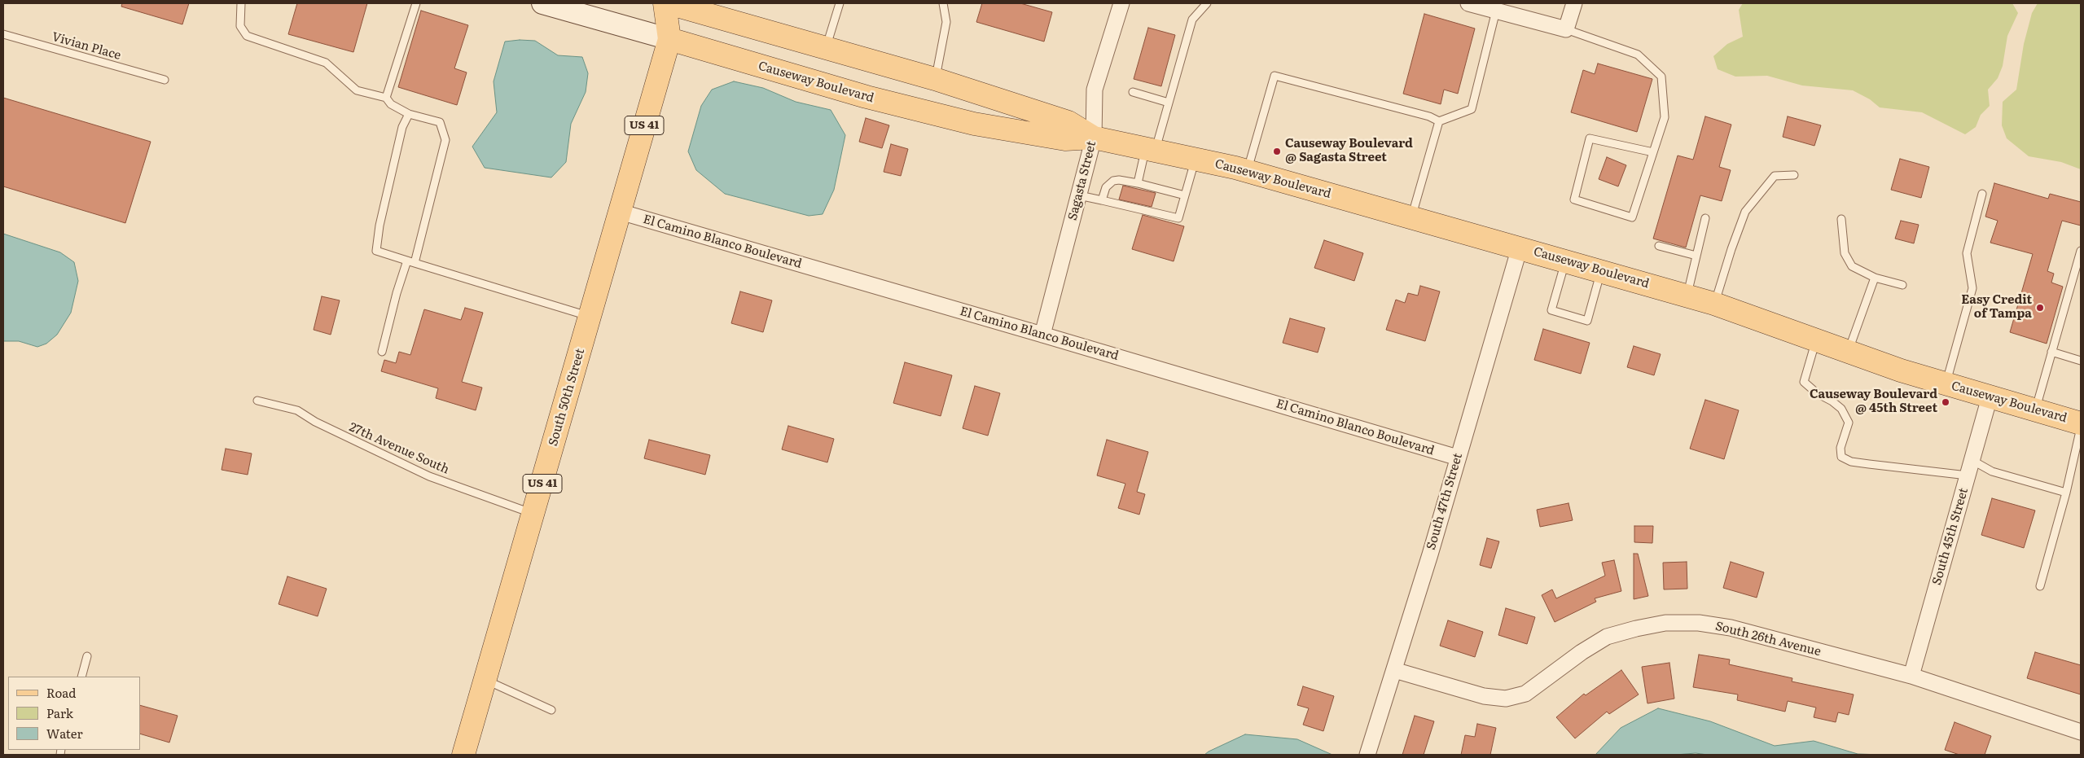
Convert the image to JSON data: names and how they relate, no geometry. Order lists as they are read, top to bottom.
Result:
{
  "streets": {
    "main road": ["Causeway Boulevard", "US 41", "South 50th Street"],
    "street": [
      "Sagasta Street",
      "El Camino Blanco Boulevard",
      "South 47th Street",
      "South 45th Street",
      "South 26th Avenue"
    ],
    "lane": ["Vivian Place", "27th Avenue South"]
  },
  "crossings": [
    ["Causeway Boulevard", "Sagasta Street"],
    ["Causeway Boulevard", "South 50th Street"],
    ["Causeway Boulevard", "South 47th Street"],
    ["Causeway Boulevard", "South 45th Street"],
    ["Sagasta Street", "El Camino Blanco Boulevard"],
    ["El Camino Blanco Boulevard", "South 50th Street"],
    ["El Camino Blanco Boulevard", "South 47th Street"],
    ["South 50th Street", "27th Avenue South"],
    ["South 47th Street", "South 26th Avenue"],
    ["South 45th Street", "South 26th Avenue"]
  ],
  "places": ["Causeway Boulevard @ Sagasta Street", "Easy Credit of Tampa", "Causeway Boulevard @ 45th Street"],
  "legend": ["Road", "Park", "Water"]
}
